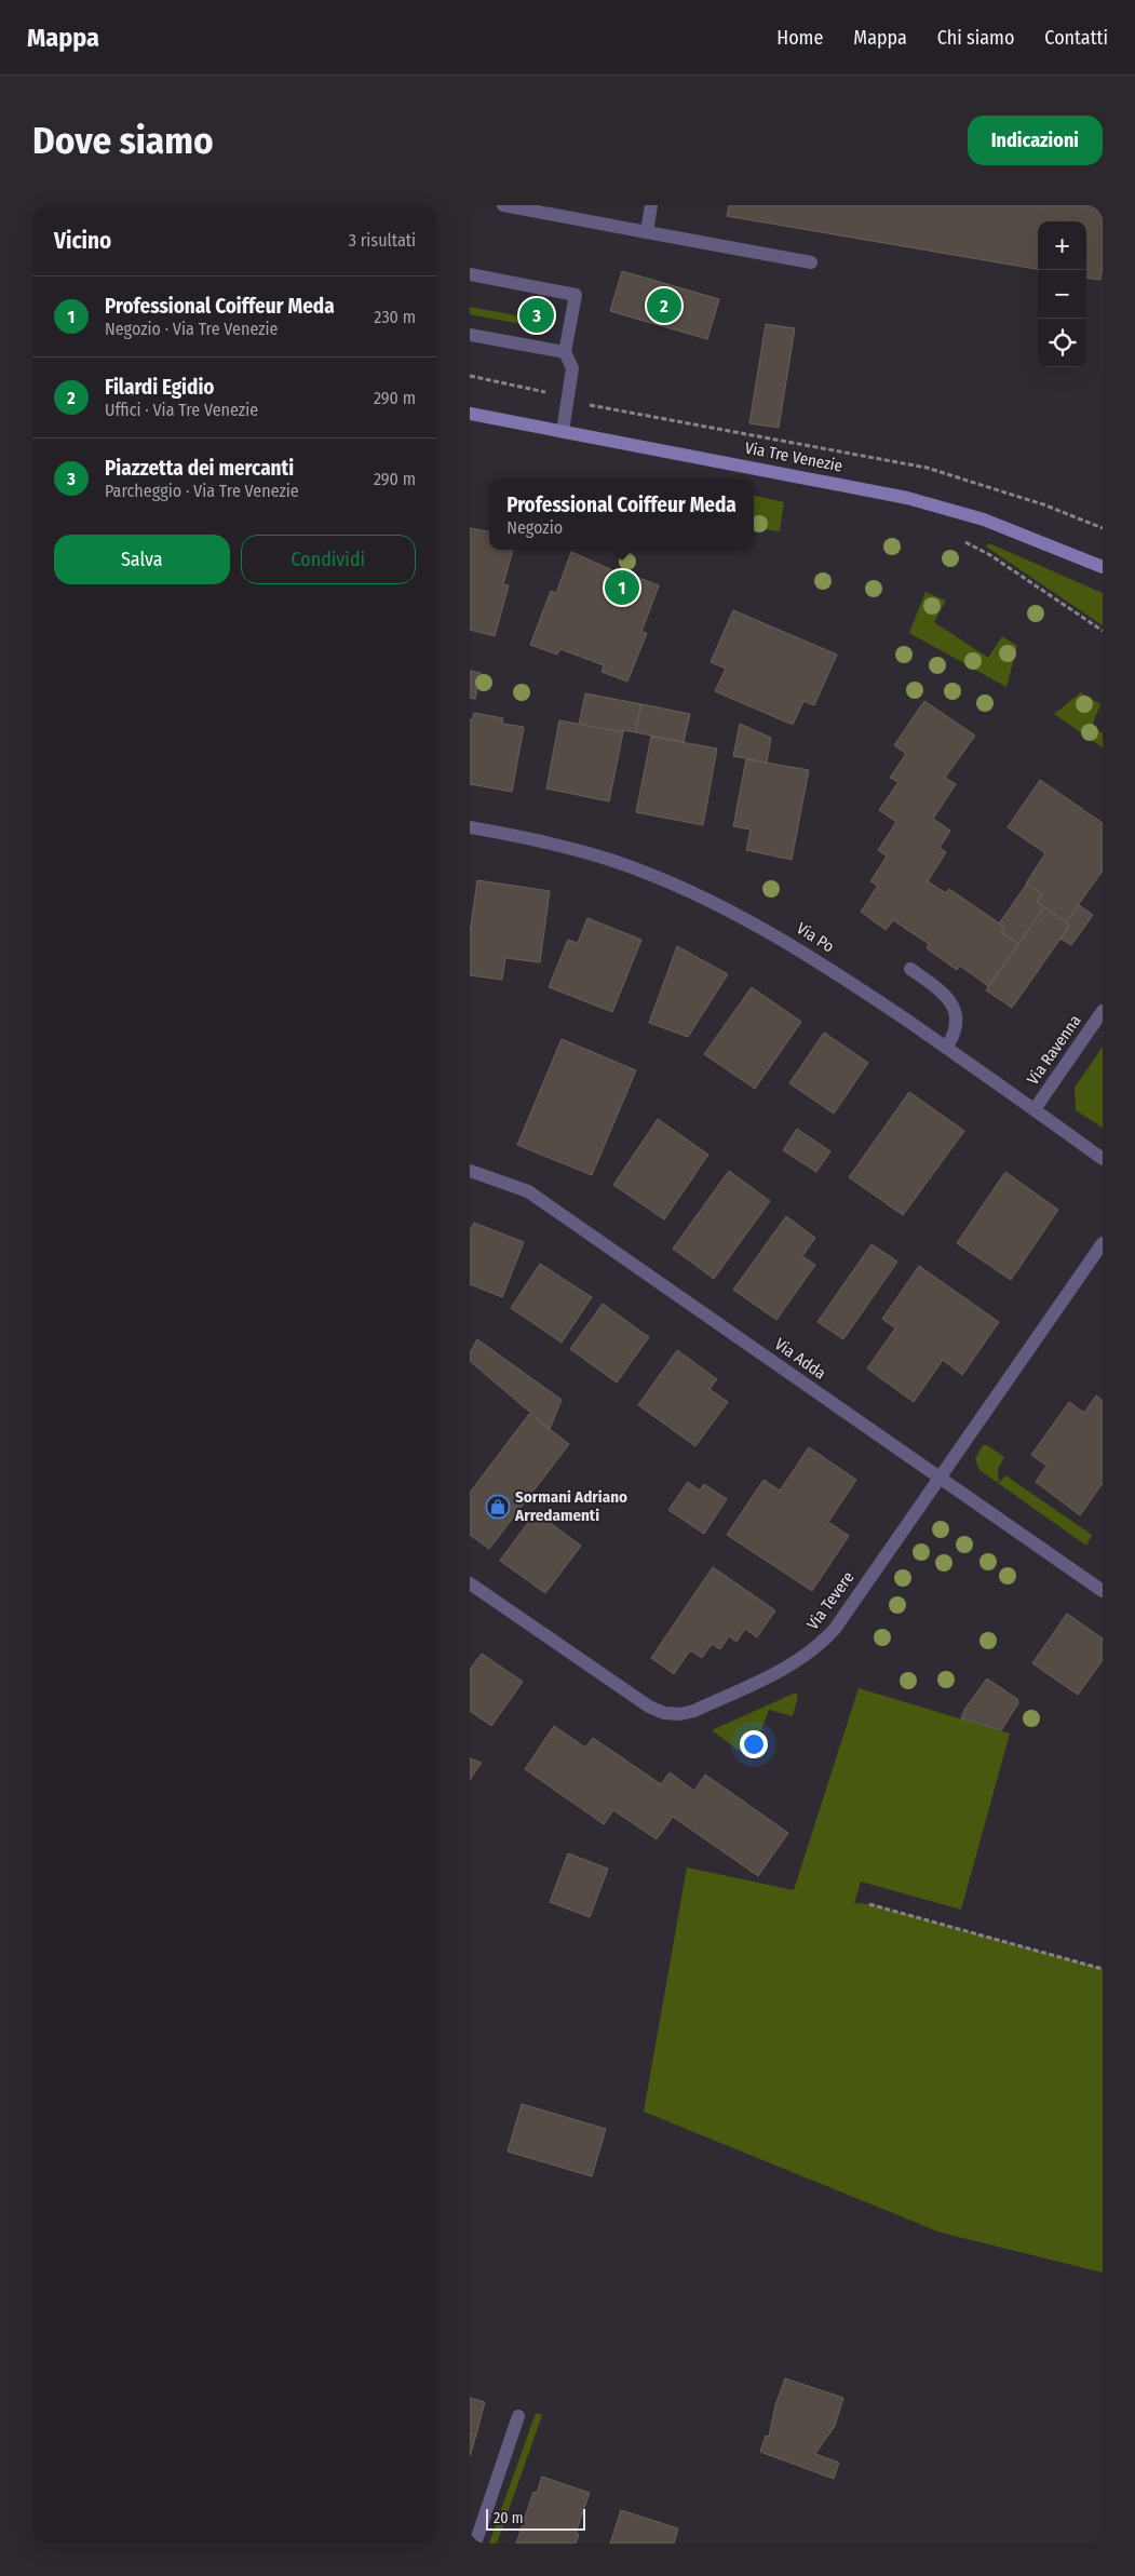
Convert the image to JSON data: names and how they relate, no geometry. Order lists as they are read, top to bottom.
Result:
{
  "streets": {
    "street": [
      "Via Tre Venezie",
      "Via Po",
      "Via Ravenna",
      "Via Adda",
      "Via Tevere"
    ]
  },
  "crossings": [
    ["Via Po", "Via Ravenna"],
    ["Via Adda", "Via Tevere"]
  ],
  "places": {
    "shop": ["Sormani Adriano Arredamenti"]
  },
  "scale_bar": "20 m",
  "page": {
    "header": "Mappa",
    "nav": [
      "Home",
      "Mappa",
      "Chi siamo",
      "Contatti"
    ],
    "buttons": [
      "Indicazioni",
      ["Salva", "Condividi"]
    ],
    "title": "Dove siamo",
    "heading": ["Vicino", "3 risultati"],
    "map_buttons": ["+", "−"],
    "list": [
      {
        "mark": "1",
        "name": "Professional Coiffeur Meda",
        "note": "Negozio · Via Tre Venezie",
        "value": "230 m"
      },
      {
        "mark": "2",
        "name": "Filardi Egidio",
        "note": "Uffici · Via Tre Venezie",
        "value": "290 m"
      },
      {
        "mark": "3",
        "name": "Piazzetta dei mercanti",
        "note": "Parcheggio · Via Tre Venezie",
        "value": "290 m"
      }
    ],
    "pins": ["2", "3", "1"],
    "popup": ["Professional Coiffeur Meda", "Negozio"],
    "scale": "20 m"
  }
}
